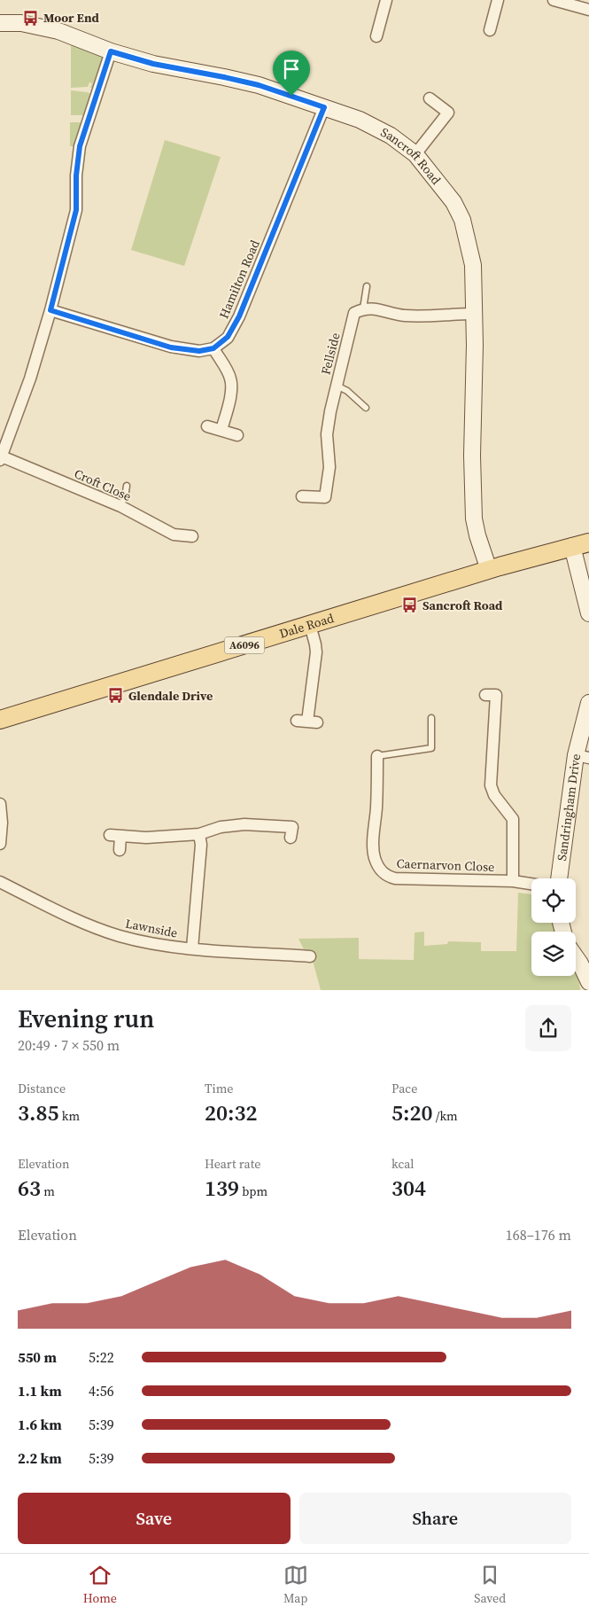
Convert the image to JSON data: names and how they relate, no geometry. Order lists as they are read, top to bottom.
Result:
{
  "streets": {
    "main road": ["Dale Road", "A6096"],
    "street": [
      "Sancroft Road",
      "Hamilton Road",
      "Fellside",
      "Croft Close",
      "Sandringham Drive",
      "Caernarvon Close",
      "Lawnside"
    ]
  },
  "crossings": [
    ["Sancroft Road", "Hamilton Road"],
    ["Sancroft Road", "Dale Road"]
  ],
  "places": {
    "bus stop": ["Moor End", "Sancroft Road", "Glendale Drive"]
  },
  "page": {
    "heading": ["Evening run", "20:49 · 7 × 550 m"],
    "stats": [
      ["Distance", "3.85 km"],
      ["Time", "20:32"],
      ["Pace", "5:20 /km"],
      ["Elevation", "63 m"],
      ["Heart rate", "139 bpm"],
      ["kcal", "304"]
    ],
    "chart": ["Elevation", "168–176 m"],
    "list": [
      {
        "name": "550 m",
        "note": "5:22"
      },
      {
        "name": "1.1 km",
        "note": "4:56"
      },
      {
        "name": "1.6 km",
        "note": "5:39"
      },
      {
        "name": "2.2 km",
        "note": "5:39"
      }
    ],
    "buttons": ["Save", "Share"],
    "tabs": ["Home", "Map", "Saved"]
  }
}
